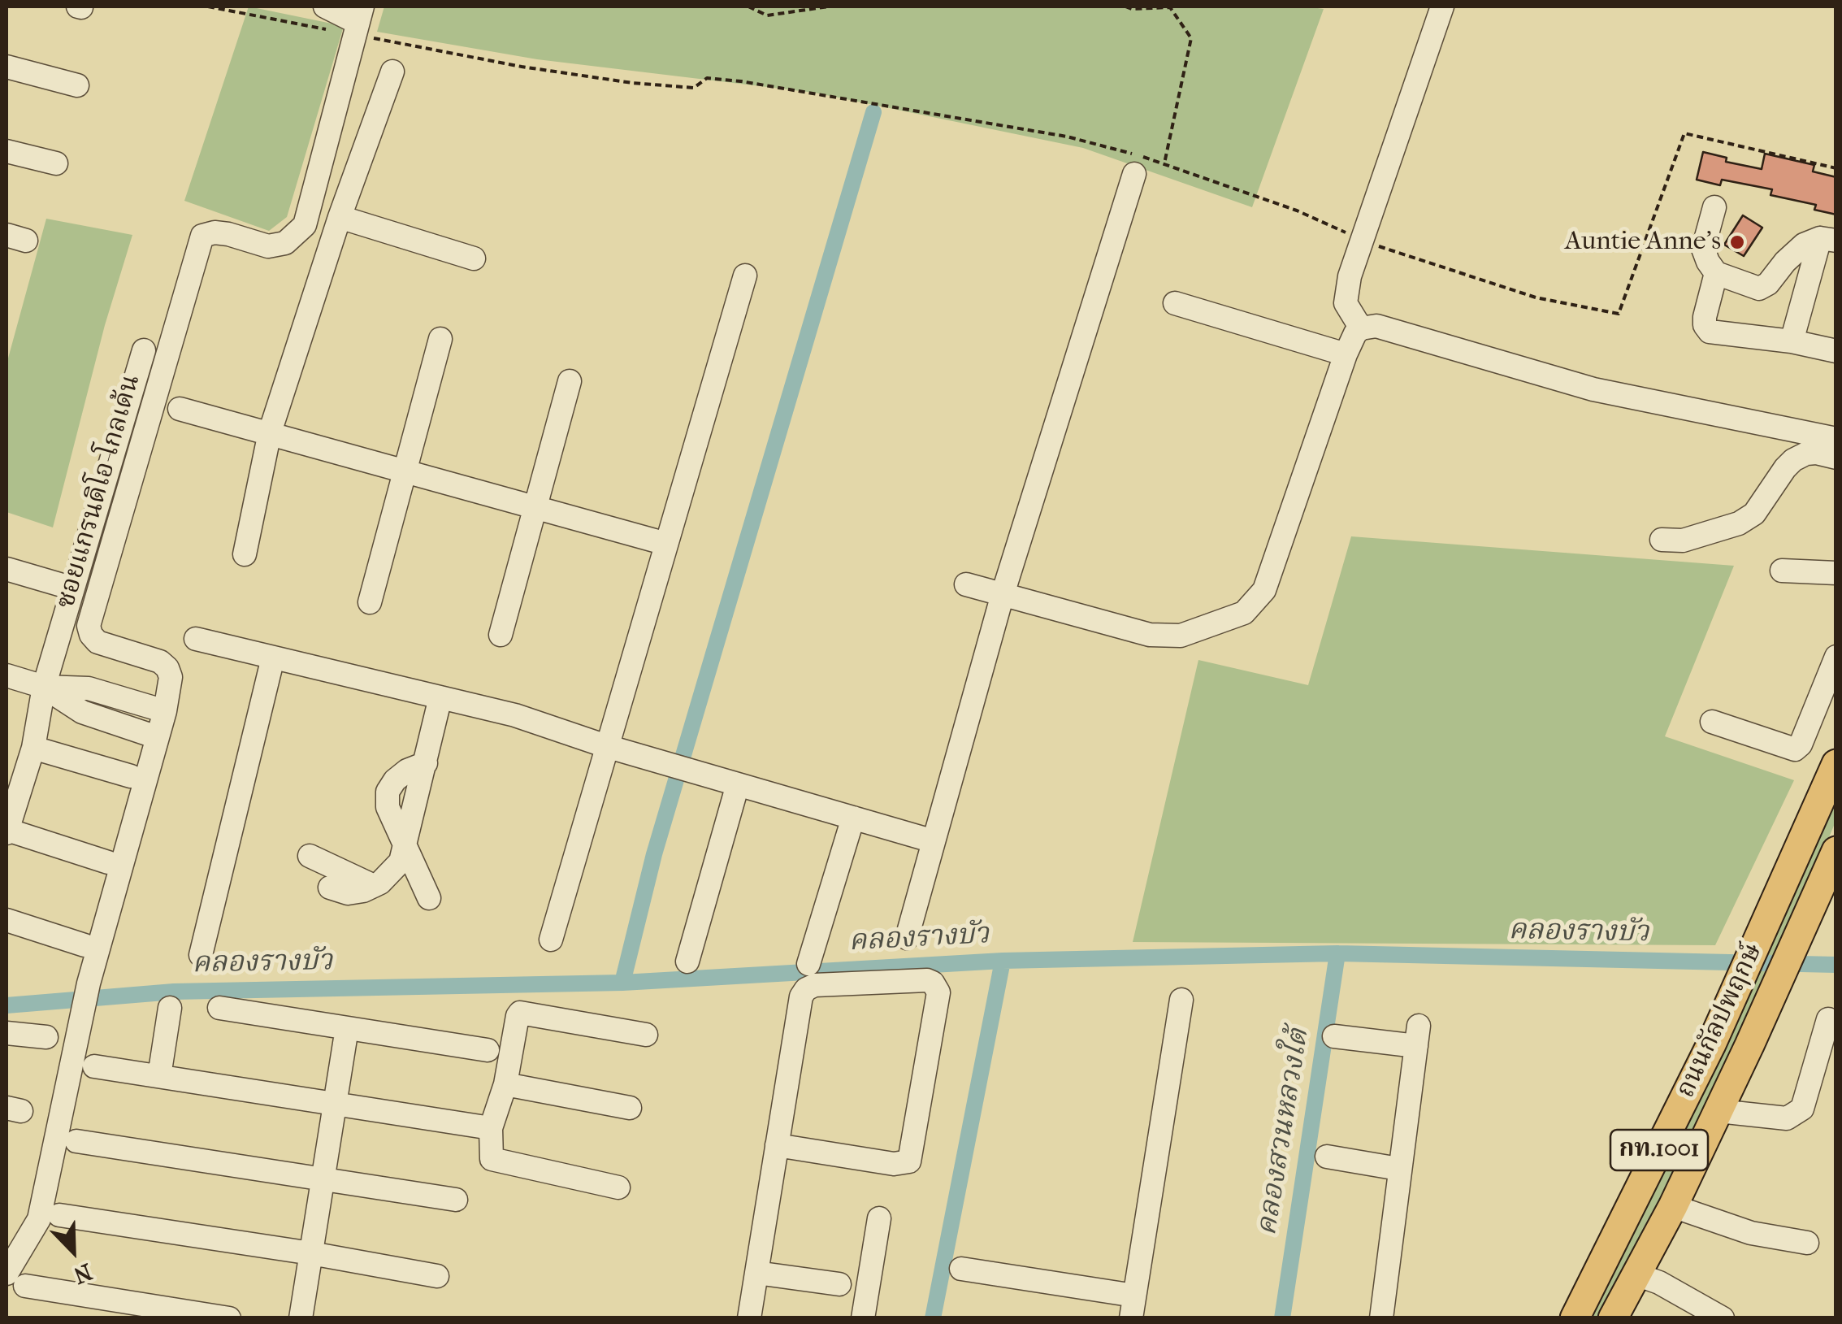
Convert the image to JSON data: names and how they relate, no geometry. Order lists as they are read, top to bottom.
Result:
{
  "streets": {
    "main road": ["ถนนกัลปพฤกษ์", "กท.1001"],
    "street": ["ซอยแกรนดิโอ-โกลเด้น"]
  },
  "water": ["คลองรางบัว", "คลองสวนหลวงใต้"],
  "places": ["Auntie Anne's"],
  "north": "bottom right"
}
